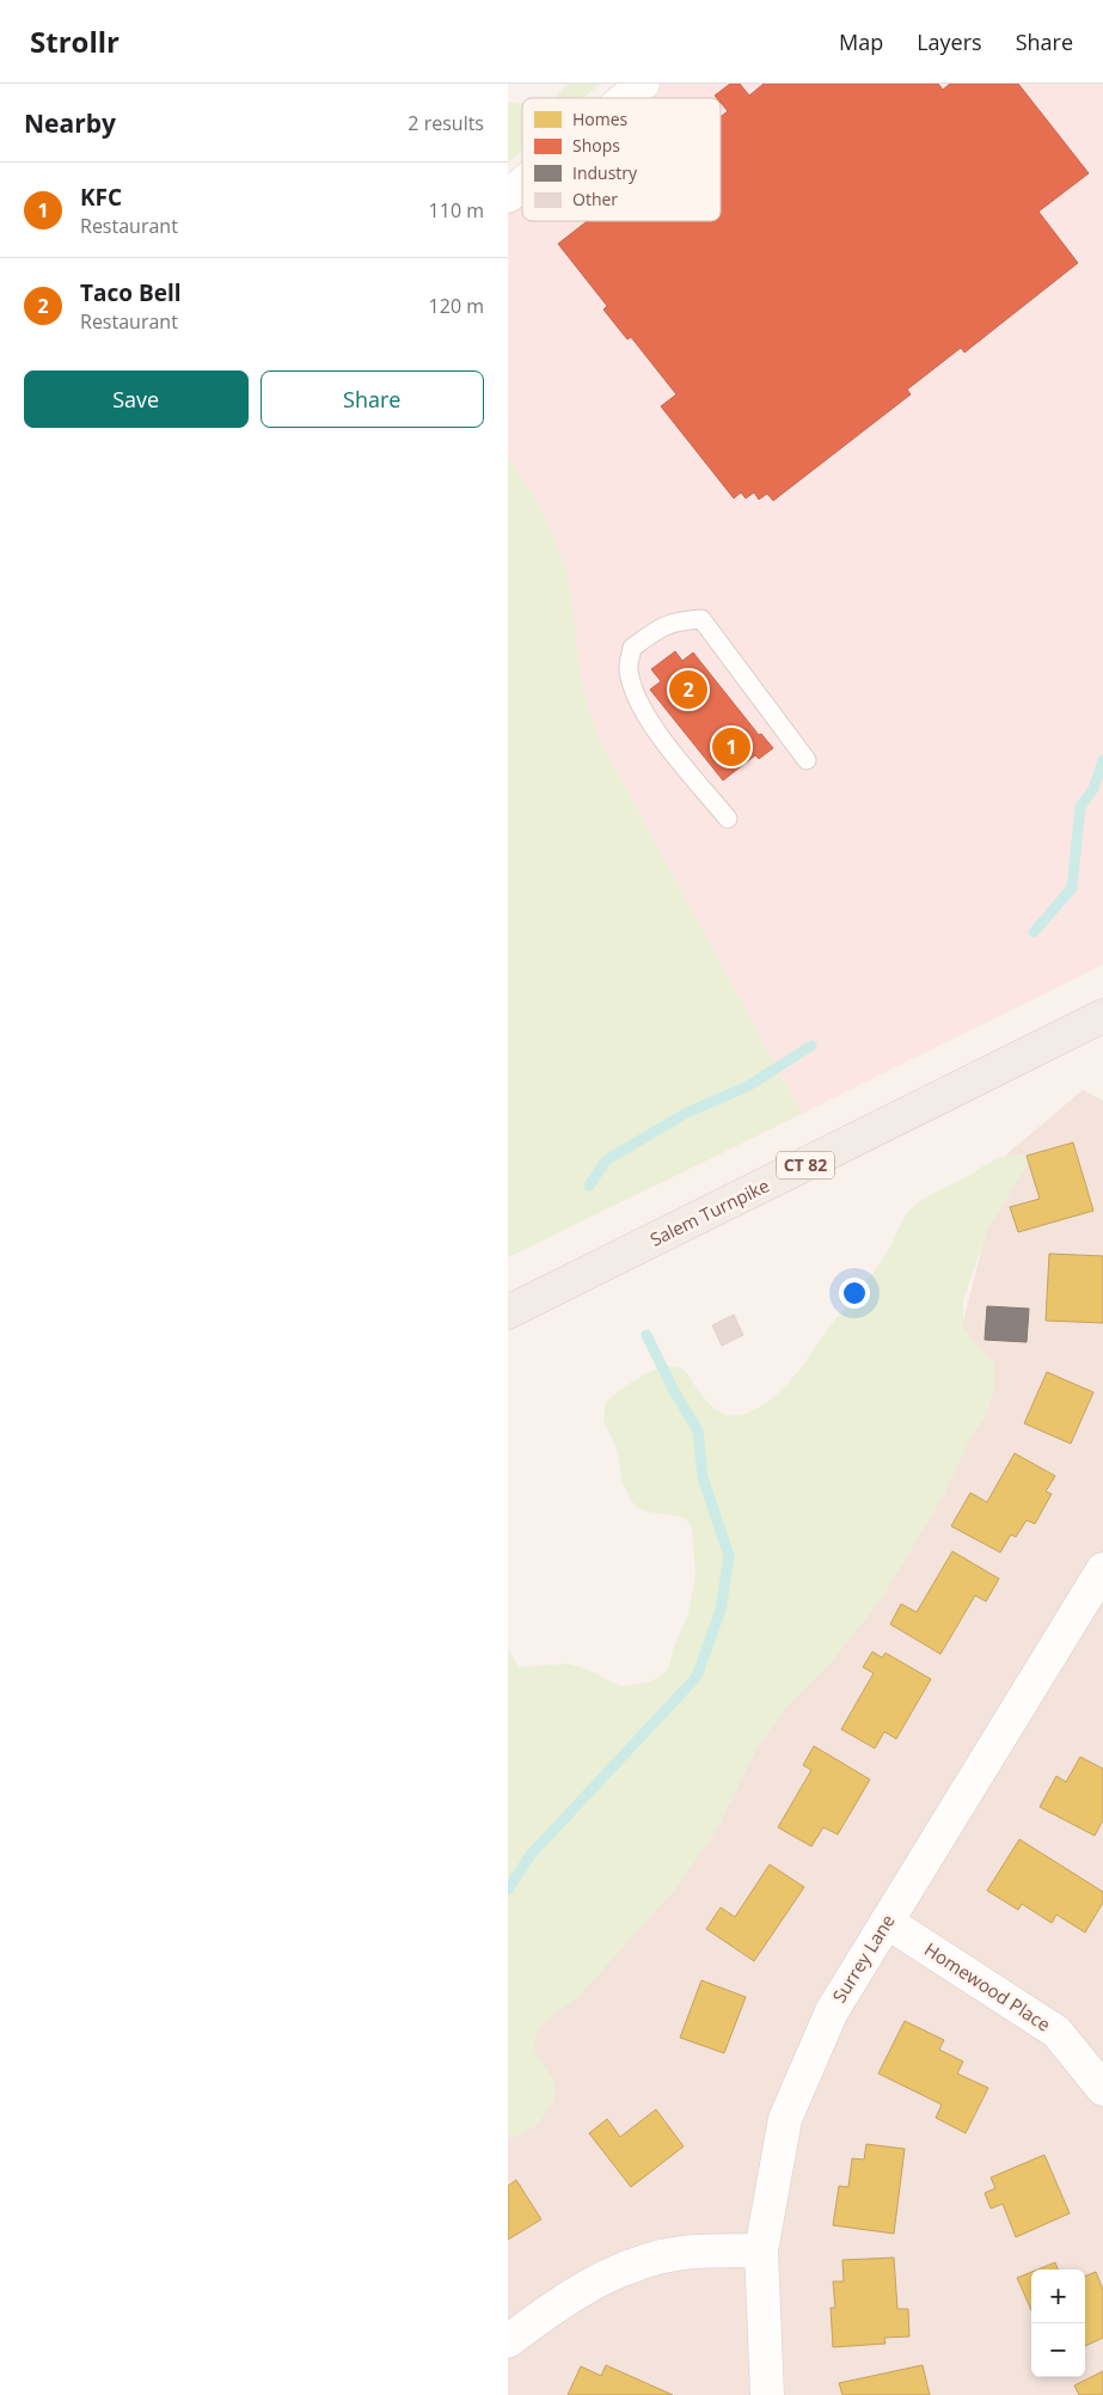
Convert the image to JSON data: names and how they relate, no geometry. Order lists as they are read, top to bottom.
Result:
{
  "streets": {
    "main road": ["CT 82", "Salem Turnpike"],
    "street": ["Surrey Lane", "Homewood Place"]
  },
  "crossings": [
    ["Surrey Lane", "Homewood Place"]
  ],
  "legend": [
    "Homes",
    "Shops",
    "Industry",
    "Other"
  ],
  "page": {
    "header": "Strollr",
    "nav": ["Map", "Layers", "Share"],
    "heading": ["Nearby", "2 results"],
    "list": [
      {
        "mark": "1",
        "name": "KFC",
        "note": "Restaurant",
        "value": "110 m"
      },
      {
        "mark": "2",
        "name": "Taco Bell",
        "note": "Restaurant",
        "value": "120 m"
      }
    ],
    "buttons": ["Save", "Share"],
    "pins": ["2", "1"],
    "map_buttons": ["+", "−"]
  }
}
